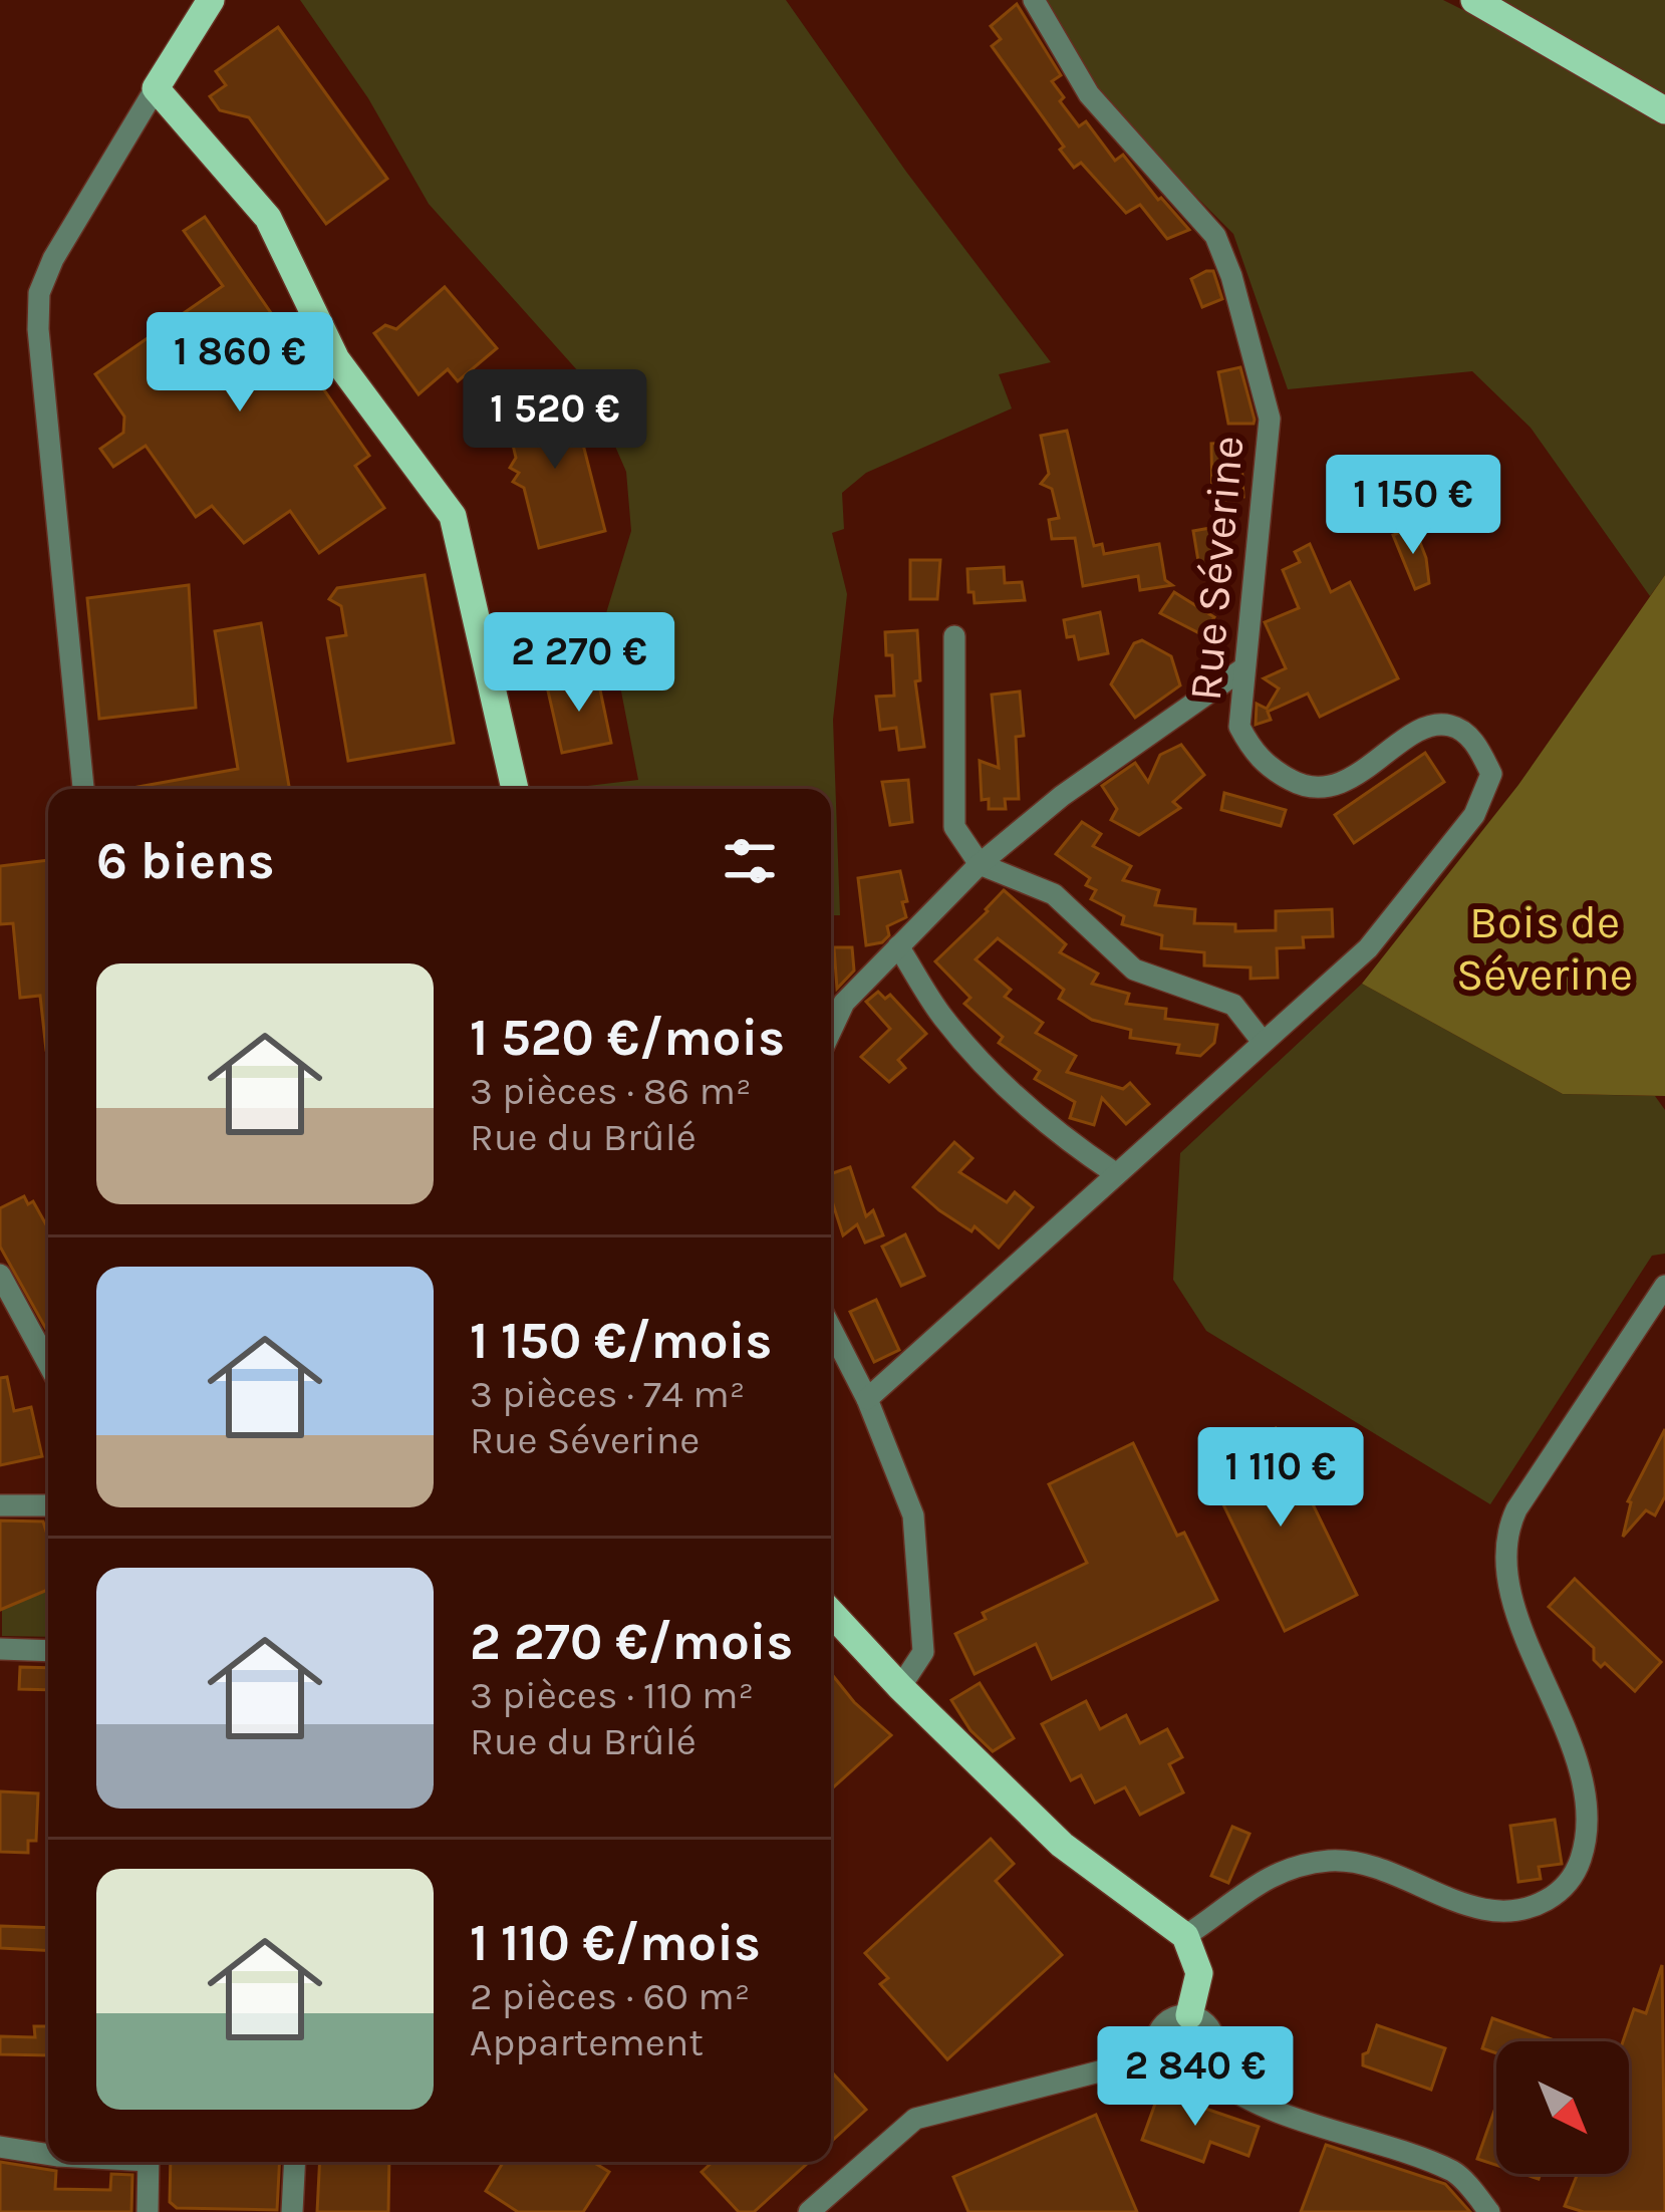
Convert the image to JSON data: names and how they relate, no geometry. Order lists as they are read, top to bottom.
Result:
{
  "streets": {
    "street": ["Rue Séverine"]
  },
  "parks": ["Bois de Séverine"],
  "north": "bottom right",
  "page": {
    "price": [
      "1 860 €",
      "1 520 €",
      "1 150 €",
      "2 270 €",
      "1 110 €",
      "2 840 €"
    ],
    "heading": "6 biens",
    "list": [
      {
        "name": "1 520 €/mois",
        "note": "3 pièces · 86 m² · Rue du Brûlé"
      },
      {
        "name": "1 150 €/mois",
        "note": "3 pièces · 74 m² · Rue Séverine"
      },
      {
        "name": "2 270 €/mois",
        "note": "3 pièces · 110 m² · Rue du Brûlé"
      },
      {
        "name": "1 110 €/mois",
        "note": "2 pièces · 60 m² · Appartement"
      }
    ]
  }
}
